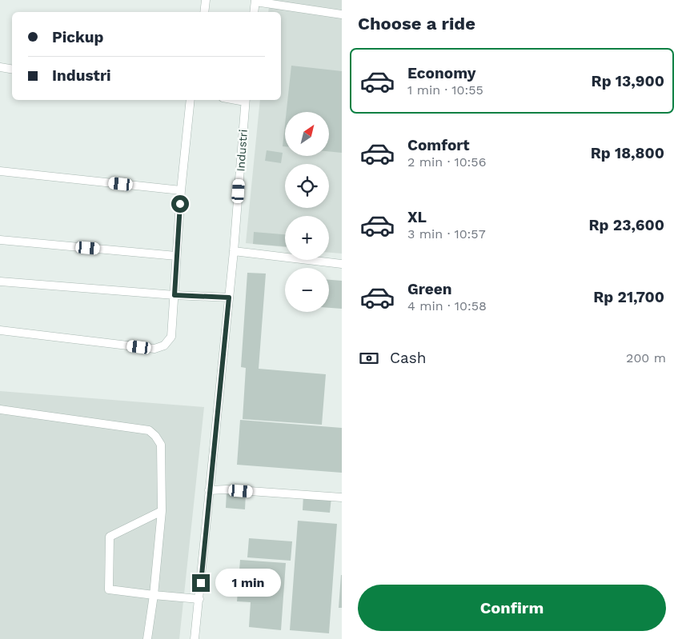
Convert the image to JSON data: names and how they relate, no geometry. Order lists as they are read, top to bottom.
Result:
{
  "streets": {
    "lane": ["Industri"]
  },
  "north": "top right",
  "page": {
    "heading": "Choose a ride",
    "banner": ["Pickup", "Industri"],
    "list": [
      {
        "name": "Economy",
        "note": "1 min · 10:55",
        "value": "Rp 13,900"
      },
      {
        "name": "Comfort",
        "note": "2 min · 10:56",
        "value": "Rp 18,800"
      },
      {
        "name": "XL",
        "note": "3 min · 10:57",
        "value": "Rp 23,600"
      },
      {
        "name": "Green",
        "note": "4 min · 10:58",
        "value": "Rp 21,700"
      }
    ],
    "map_buttons": ["+", "−"],
    "pay": ["Cash", "200 m"],
    "bubble": "1 min",
    "buttons": "Confirm"
  }
}
